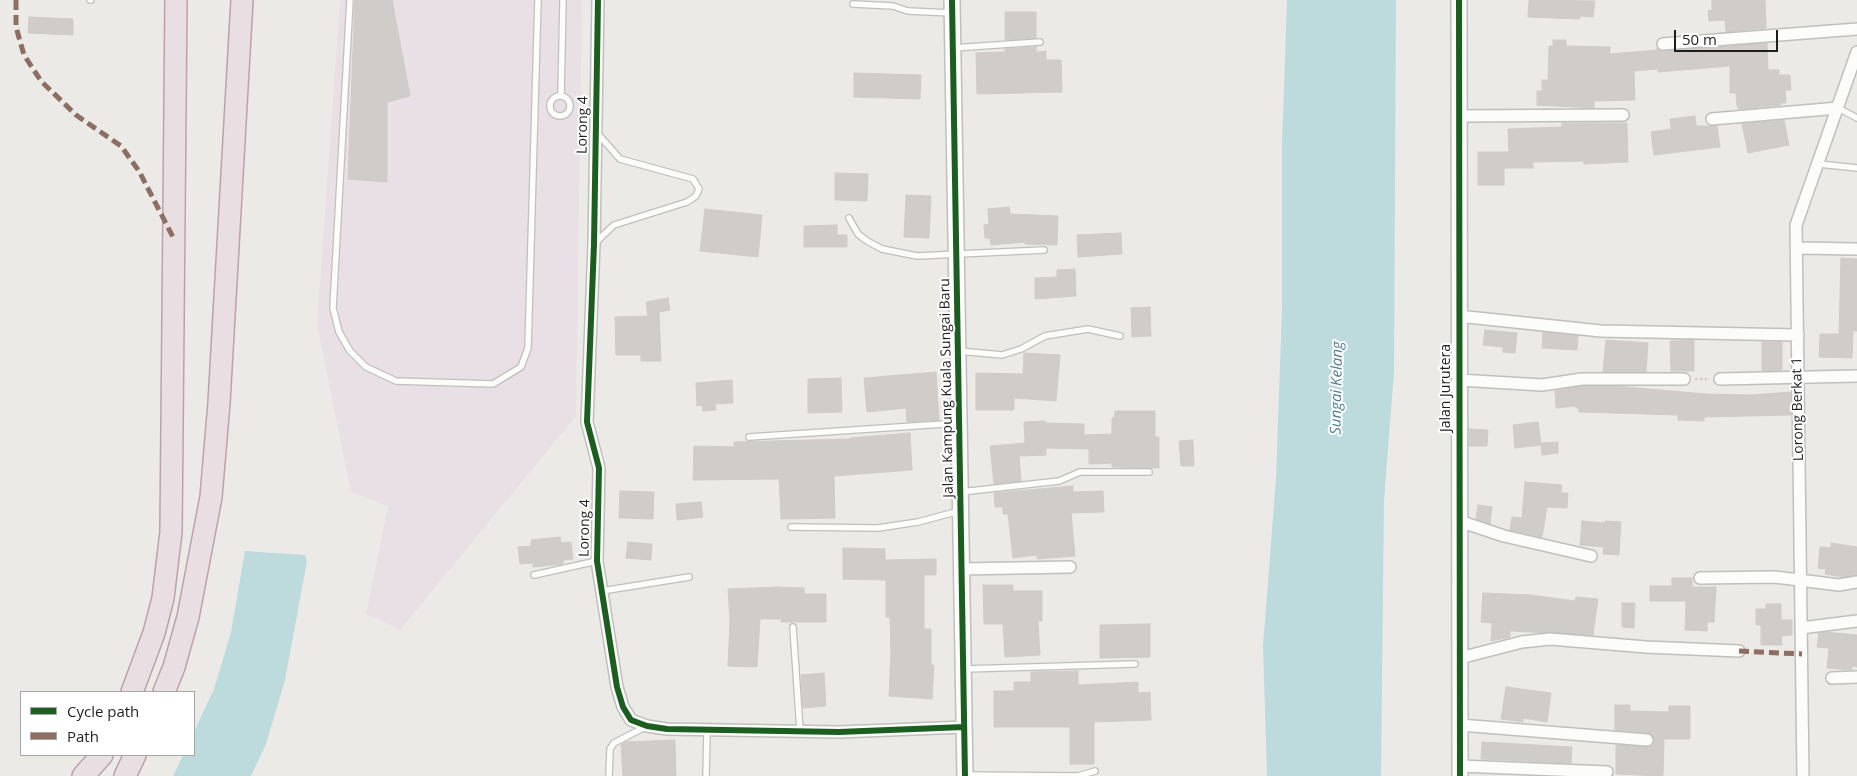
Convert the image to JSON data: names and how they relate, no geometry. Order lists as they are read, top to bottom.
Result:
{
  "streets": {
    "street": [
      "Lorong 4",
      "Jalan Kampung Kuala Sungai Baru",
      "Jalan Jurutera",
      "Lorong Berkat 1"
    ]
  },
  "crossings": [
    ["Lorong 4", "Jalan Kampung Kuala Sungai Baru"]
  ],
  "water": ["Sungai Kelang"],
  "legend": ["Cycle path", "Path"],
  "scale_bar": "50 m"
}
